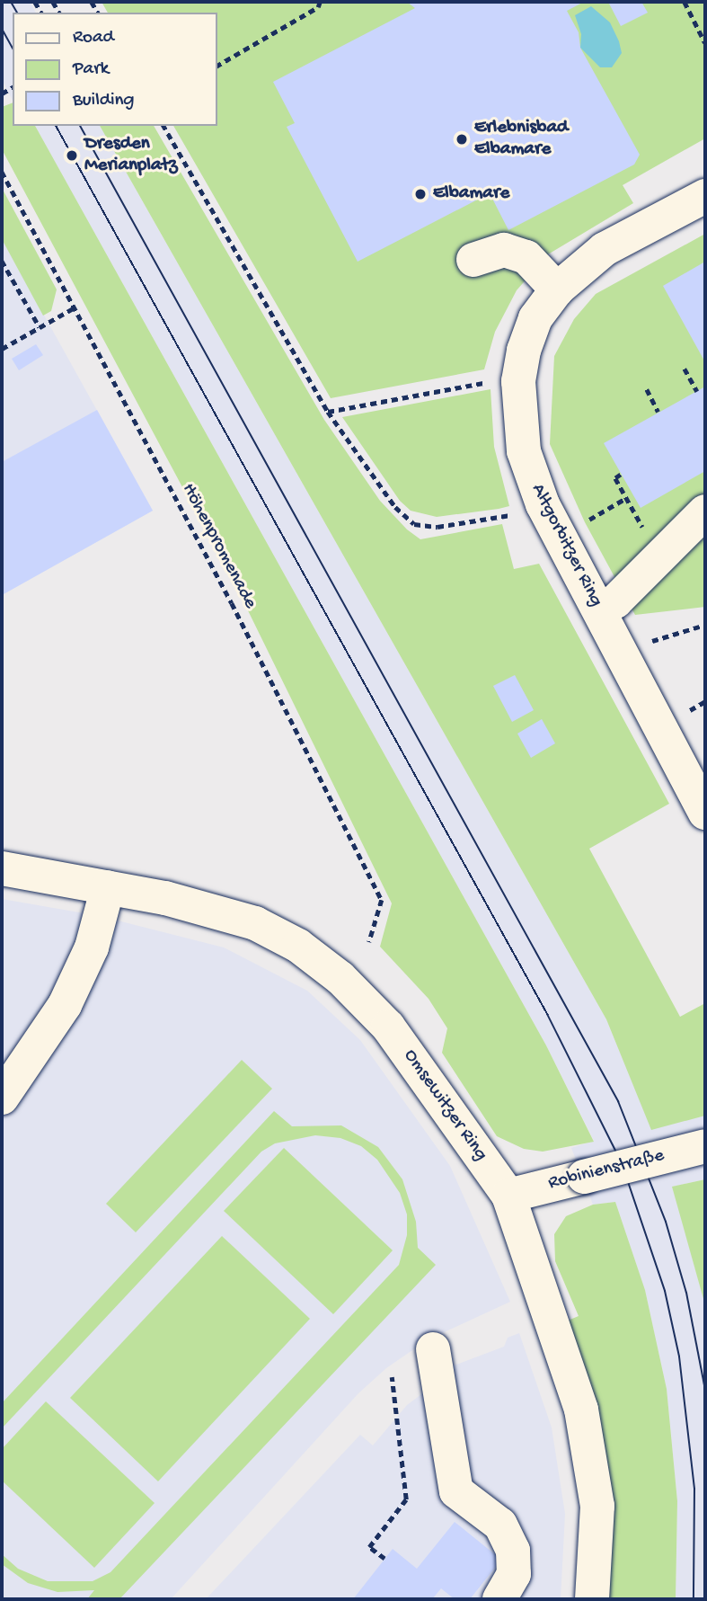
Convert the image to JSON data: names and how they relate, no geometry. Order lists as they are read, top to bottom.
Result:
{
  "streets": {
    "street": ["Altgorbitzer Ring", "Omsewitzer Ring", "Robinienstraße"],
    "path": ["Höhenpromenade"]
  },
  "crossings": [
    ["Omsewitzer Ring", "Robinienstraße"]
  ],
  "places": ["Erlebnisbad Elbamare", "Dresden Merianplatz", "Elbamare"],
  "legend": ["Road", "Park", "Building"]
}
